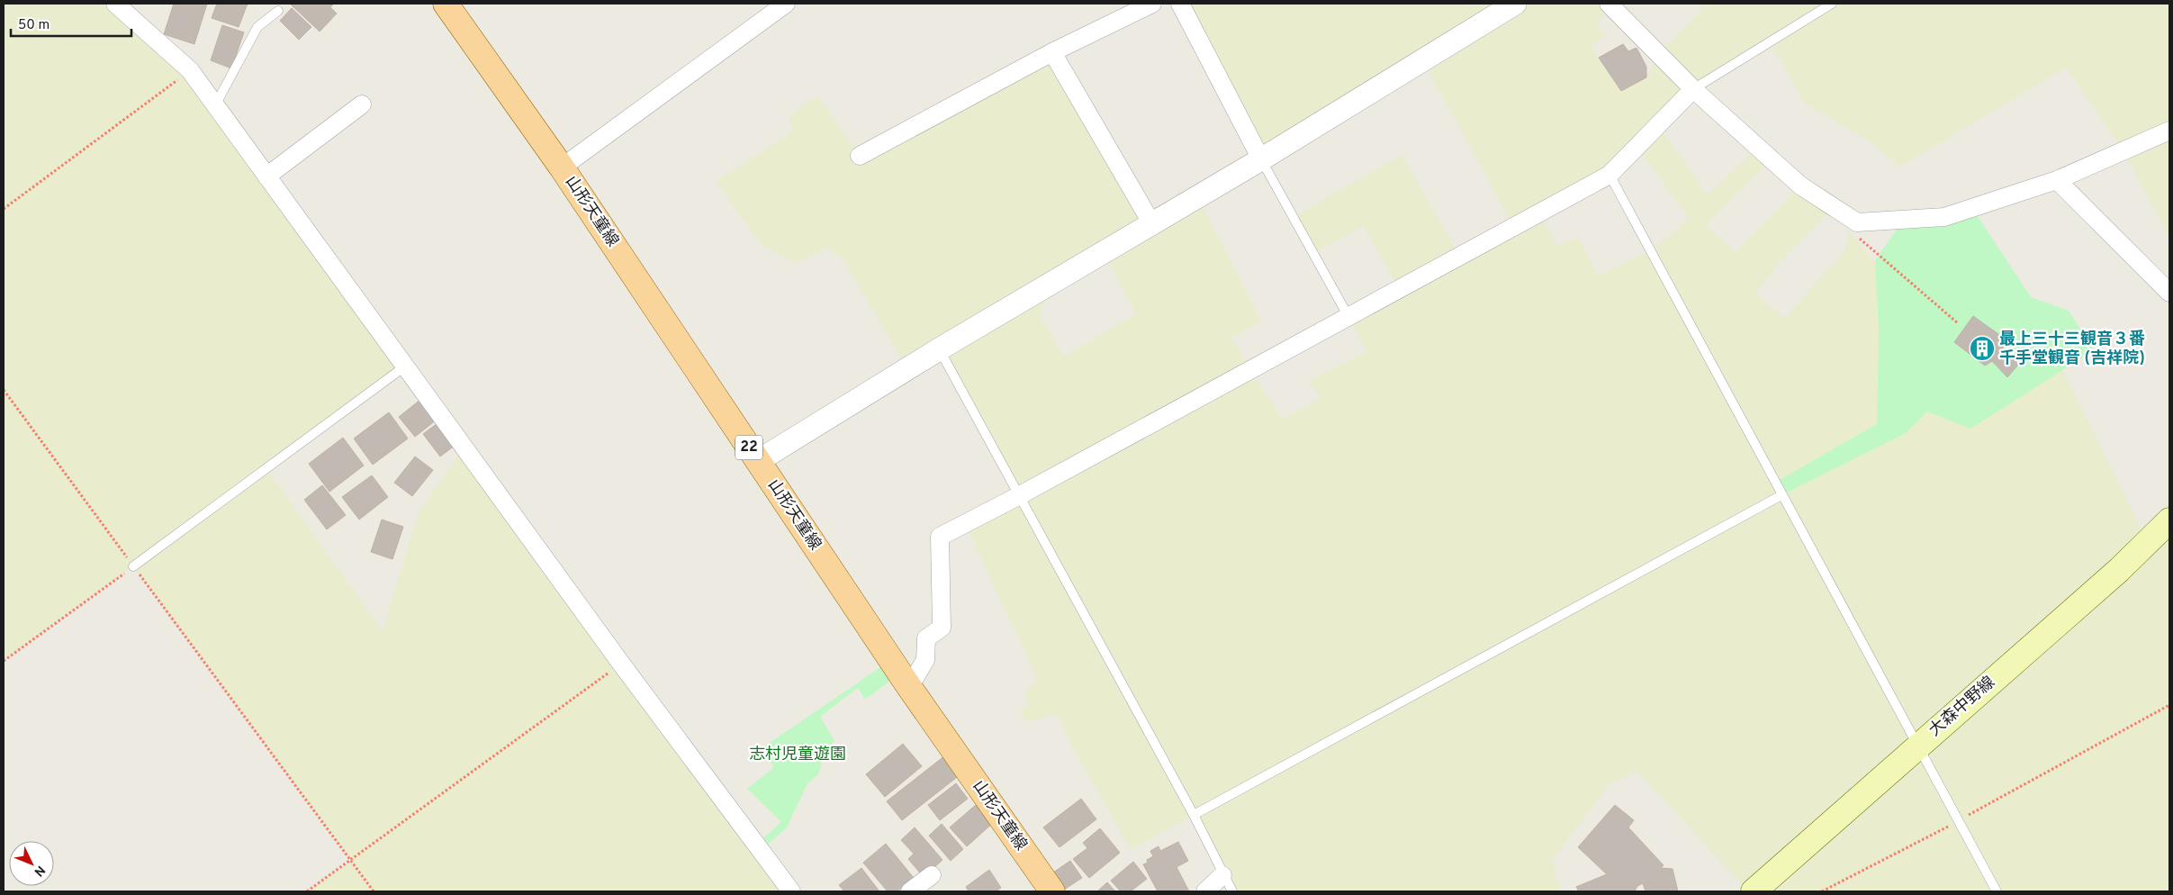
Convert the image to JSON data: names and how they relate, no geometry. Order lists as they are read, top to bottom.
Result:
{
  "streets": {
    "main road": ["山形天童線", "22", "大森中野線"]
  },
  "parks": ["志村児童遊園"],
  "places": {
    "building": ["最上三十三観音３番 千手堂観音 (吉祥院)"]
  },
  "scale_bar": "50 m",
  "north": "bottom right"
}
